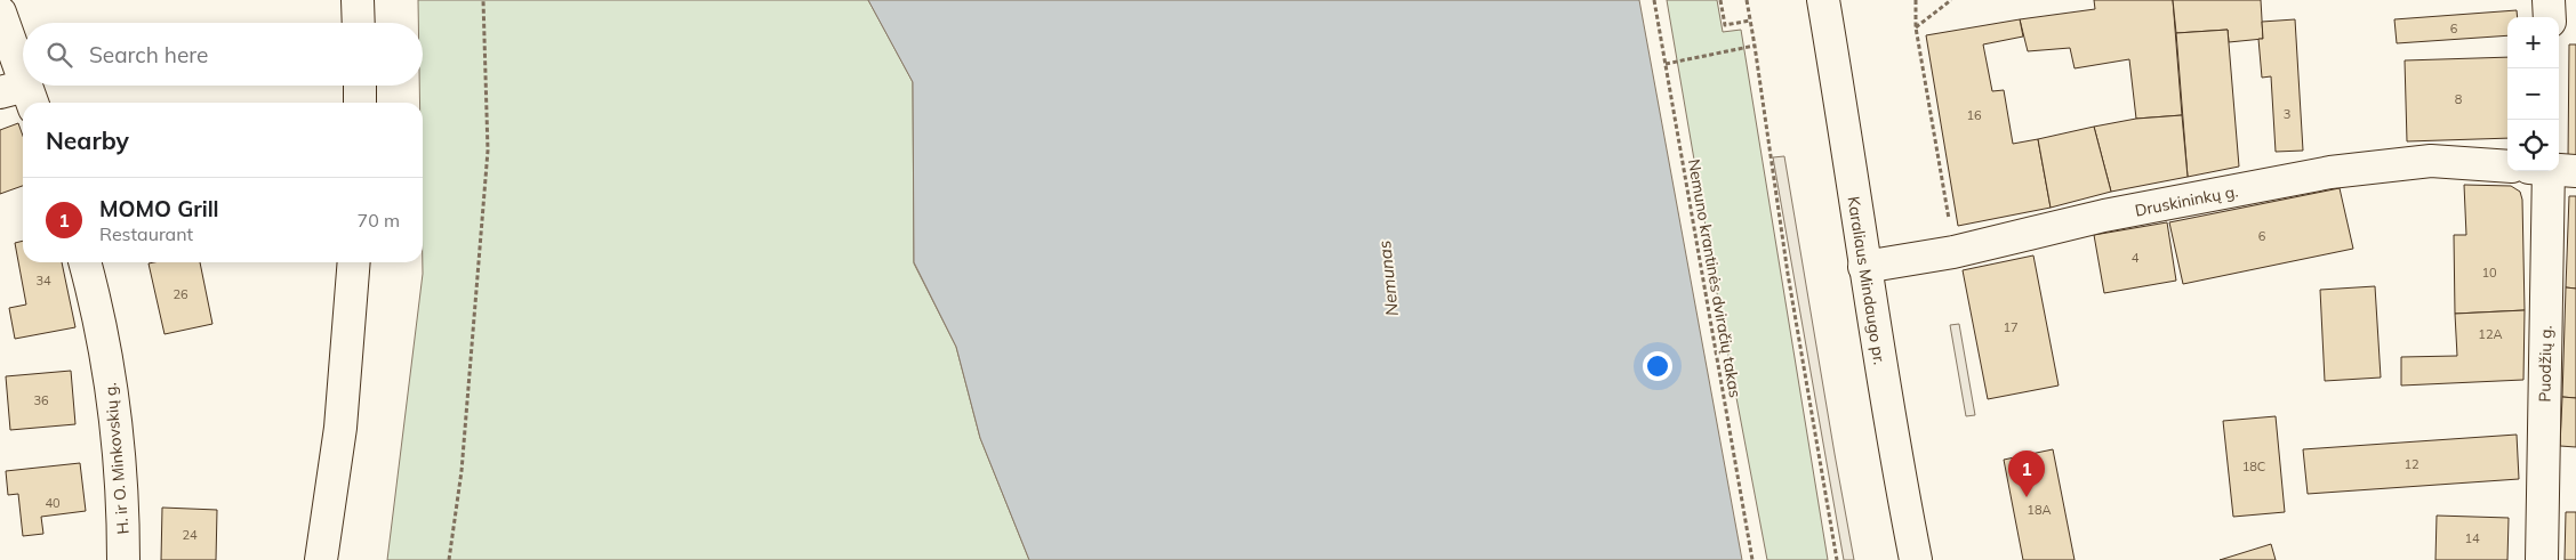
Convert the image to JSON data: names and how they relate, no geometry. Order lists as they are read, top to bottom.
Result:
{
  "streets": {
    "street": [
      "Druskininkų g.",
      "Karaliaus Mindaugo pr.",
      "Puodžių g.",
      "H. ir O. Minkovskių g."
    ],
    "path": ["Nemuno krantinės dviračių takas"]
  },
  "crossings": [
    ["Druskininkų g.", "Karaliaus Mindaugo pr."]
  ],
  "water": ["Nemunas"],
  "house_numbers": [
    "6",
    "8",
    "3",
    "16",
    "6",
    "4",
    "10",
    "34",
    "26",
    "17",
    "12A",
    "36",
    "12",
    "18C",
    "40",
    "18A",
    "24",
    "14"
  ],
  "page": {
    "map_buttons": ["+", "−"],
    "search": "Search here",
    "heading": "Nearby",
    "list": [
      {
        "mark": "1",
        "name": "MOMO Grill",
        "note": "Restaurant",
        "value": "70 m"
      }
    ],
    "pins": "1"
  }
}
